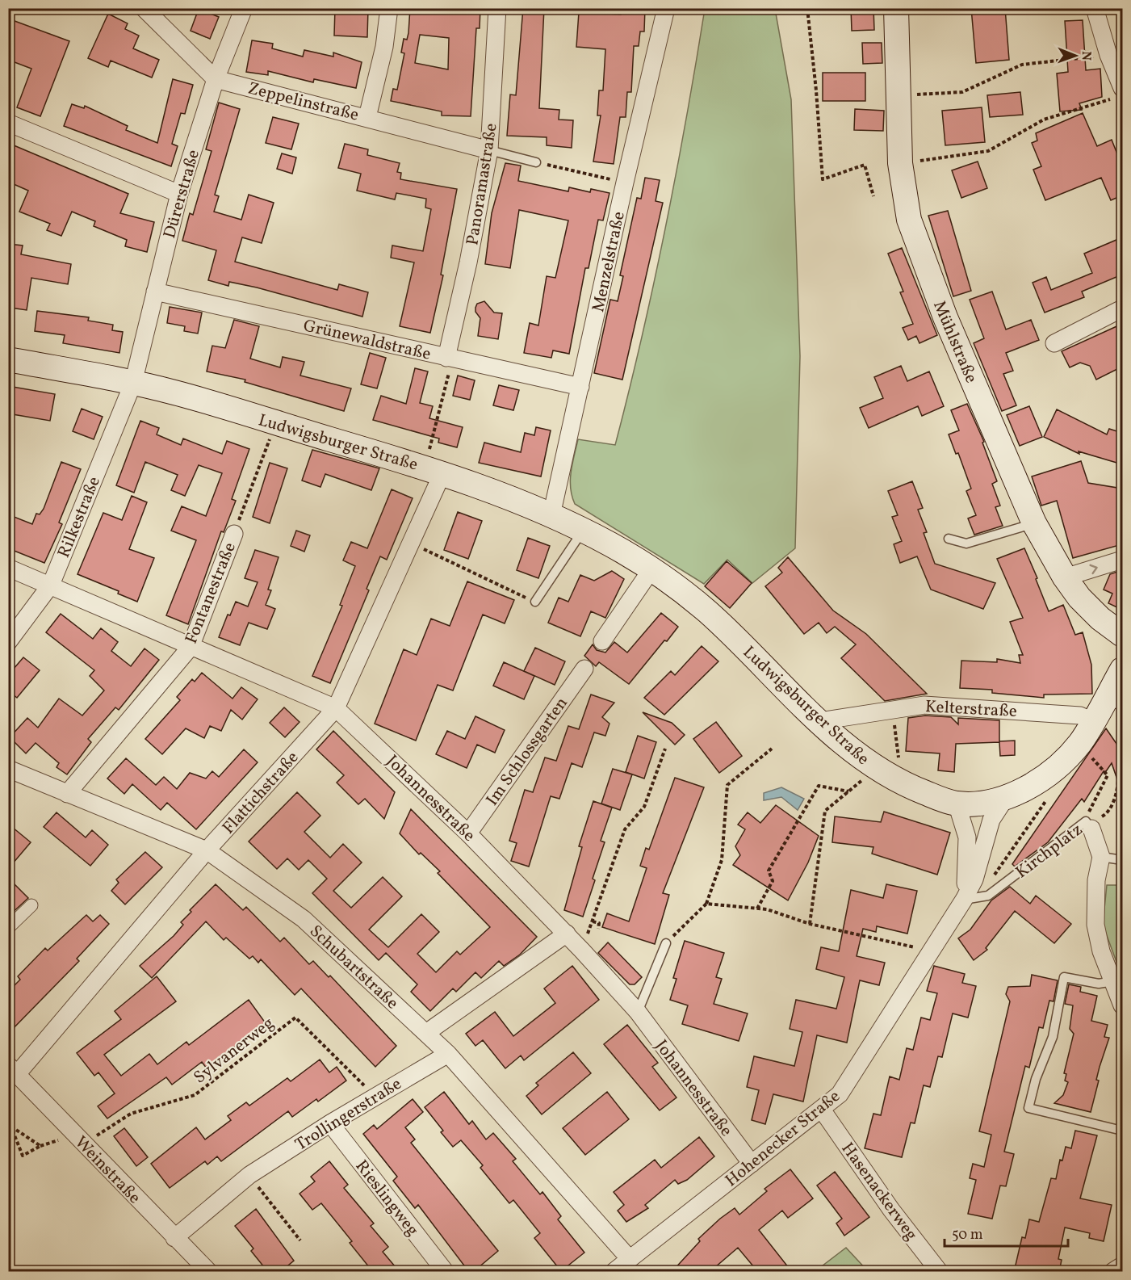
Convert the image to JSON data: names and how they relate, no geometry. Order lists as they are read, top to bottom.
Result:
{
  "streets": {
    "main road": ["Mühlstraße", "Ludwigsburger Straße"],
    "street": [
      "Zeppelinstraße",
      "Panoramastraße",
      "Dürerstraße",
      "Menzelstraße",
      "Grünewaldstraße",
      "Rilkestraße",
      "Fontanestraße",
      "Kelterstraße",
      "Im Schlossgarten",
      "Flattichstraße",
      "Johannesstraße",
      "Kirchplatz",
      "Schubartstraße",
      "Trollingerstraße",
      "Hohenecker Straße",
      "Weinstraße",
      "Hasenackerweg",
      "Rieslingweg"
    ],
    "path": ["Sylvanerweg"]
  },
  "crossings": [
    ["Zeppelinstraße", "Panoramastraße"],
    ["Zeppelinstraße", "Dürerstraße"],
    ["Panoramastraße", "Grünewaldstraße"],
    ["Dürerstraße", "Grünewaldstraße"],
    ["Dürerstraße", "Ludwigsburger Straße"],
    ["Dürerstraße", "Rilkestraße"],
    ["Menzelstraße", "Grünewaldstraße"],
    ["Menzelstraße", "Ludwigsburger Straße"],
    ["Ludwigsburger Straße", "Rilkestraße"],
    ["Ludwigsburger Straße", "Kelterstraße"],
    ["Ludwigsburger Straße", "Flattichstraße"],
    ["Ludwigsburger Straße", "Hohenecker Straße"],
    ["Rilkestraße", "Johannesstraße"],
    ["Fontanestraße", "Johannesstraße"],
    ["Fontanestraße", "Schubartstraße"],
    ["Im Schlossgarten", "Johannesstraße"],
    ["Flattichstraße", "Johannesstraße"],
    ["Flattichstraße", "Schubartstraße"],
    ["Flattichstraße", "Weinstraße"],
    ["Johannesstraße", "Hohenecker Straße"],
    ["Kirchplatz", "Hohenecker Straße"],
    ["Schubartstraße", "Trollingerstraße"],
    ["Schubartstraße", "Hohenecker Straße"],
    ["Sylvanerweg", "Trollingerstraße"],
    ["Sylvanerweg", "Weinstraße"],
    ["Trollingerstraße", "Weinstraße"],
    ["Trollingerstraße", "Rieslingweg"],
    ["Hohenecker Straße", "Hasenackerweg"]
  ],
  "scale_bar": "50 m",
  "north": "right"
}
